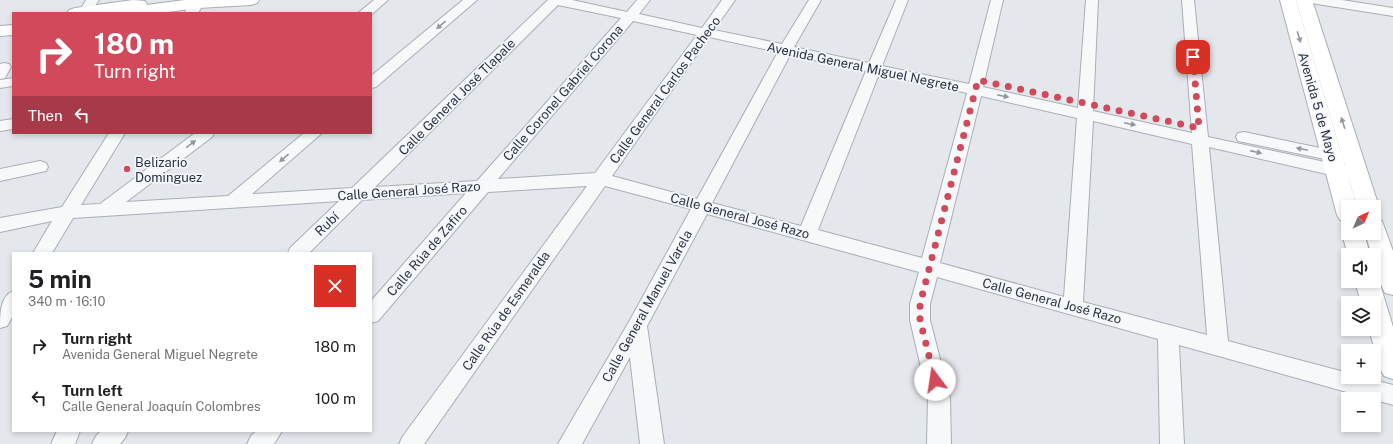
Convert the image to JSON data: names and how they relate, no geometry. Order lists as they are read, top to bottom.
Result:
{
  "streets": {
    "street": [
      "Avenida General Miguel Negrete",
      "Calle General Carlos Pacheco",
      "Calle Coronel Gabriel Corona",
      "Calle General José Tlapale",
      "Avenida 5 de Mayo",
      "Calle General José Razo",
      "Rubí",
      "Calle Rúa de Zafiro",
      "Calle General Manuel Varela",
      "Calle Rúa de Esmeralda"
    ]
  },
  "crossings": [
    ["Avenida General Miguel Negrete", "Calle General Carlos Pacheco"],
    ["Avenida General Miguel Negrete", "Calle Coronel Gabriel Corona"],
    ["Avenida General Miguel Negrete", "Calle General José Tlapale"],
    ["Avenida General Miguel Negrete", "Avenida 5 de Mayo"],
    ["Avenida General Miguel Negrete", "Calle General Manuel Varela"],
    ["Calle General Carlos Pacheco", "Calle General José Razo"],
    ["Calle General Carlos Pacheco", "Calle Rúa de Esmeralda"],
    ["Calle Coronel Gabriel Corona", "Calle General José Razo"],
    ["Calle Coronel Gabriel Corona", "Calle Rúa de Zafiro"],
    ["Calle General José Tlapale", "Calle General José Razo"],
    ["Calle General José Tlapale", "Rubí"],
    ["Calle General José Razo", "Rubí"],
    ["Calle General José Razo", "Calle Rúa de Zafiro"],
    ["Calle General José Razo", "Calle General Manuel Varela"],
    ["Calle General José Razo", "Calle Rúa de Esmeralda"]
  ],
  "places": ["Belizario Dominguez"],
  "north": "top right",
  "page": {
    "turn": ["180 m", "Turn right"],
    "then": "Then",
    "map_buttons": ["+", "−"],
    "heading": ["5 min", "340 m · 16:10"],
    "list": [
      {
        "name": "Turn right",
        "note": "Avenida General Miguel Negrete",
        "value": "180 m"
      },
      {
        "name": "Turn left",
        "note": "Calle General Joaquín Colombres",
        "value": "100 m"
      }
    ]
  }
}
